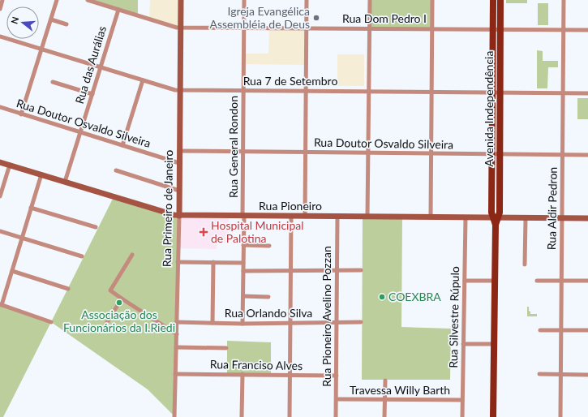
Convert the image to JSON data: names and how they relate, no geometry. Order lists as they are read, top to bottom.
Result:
{
  "streets": {
    "main road": ["Avenida Independência"],
    "street": [
      "Rua Dom Pedro I",
      "Rua das Aurálias",
      "Rua 7 de Setembro",
      "Rua Doutor Osvaldo Silveira",
      "Rua General Rondon",
      "Rua Pioneiro",
      "Rua Primeiro de Janeiro",
      "Rua Aldir Pedron",
      "Rua Orlando Silva",
      "Rua Pioneiro Avelino Pozzan",
      "Rua Silvestre Rúpulo",
      "Rua Franciso Alves",
      "Travessa Willy Barth"
    ]
  },
  "crossings": [
    ["Rua Dom Pedro I", "Rua das Aurálias"],
    ["Rua Dom Pedro I", "Avenida Independência"],
    ["Rua Dom Pedro I", "Rua General Rondon"],
    ["Rua Dom Pedro I", "Rua Primeiro de Janeiro"],
    ["Rua Dom Pedro I", "Rua Aldir Pedron"],
    ["Rua das Aurálias", "Rua 7 de Setembro"],
    ["Rua das Aurálias", "Rua Doutor Osvaldo Silveira"],
    ["Rua das Aurálias", "Rua Pioneiro"],
    ["Rua 7 de Setembro", "Avenida Independência"],
    ["Rua 7 de Setembro", "Rua General Rondon"],
    ["Rua 7 de Setembro", "Rua Primeiro de Janeiro"],
    ["Rua 7 de Setembro", "Rua Aldir Pedron"],
    ["Avenida Independência", "Rua Doutor Osvaldo Silveira"],
    ["Avenida Independência", "Rua Pioneiro"],
    ["Rua Doutor Osvaldo Silveira", "Rua General Rondon"],
    ["Rua Doutor Osvaldo Silveira", "Rua Primeiro de Janeiro"],
    ["Rua Doutor Osvaldo Silveira", "Rua Aldir Pedron"],
    ["Rua General Rondon", "Rua Pioneiro"],
    ["Rua General Rondon", "Rua Orlando Silva"],
    ["Rua Pioneiro", "Rua Primeiro de Janeiro"],
    ["Rua Pioneiro", "Rua Aldir Pedron"],
    ["Rua Pioneiro", "Rua Pioneiro Avelino Pozzan"],
    ["Rua Pioneiro", "Rua Silvestre Rúpulo"],
    ["Rua Primeiro de Janeiro", "Rua Orlando Silva"],
    ["Rua Primeiro de Janeiro", "Rua Franciso Alves"],
    ["Rua Orlando Silva", "Rua Pioneiro Avelino Pozzan"],
    ["Rua Pioneiro Avelino Pozzan", "Rua Franciso Alves"],
    ["Rua Pioneiro Avelino Pozzan", "Travessa Willy Barth"],
    ["Rua Silvestre Rúpulo", "Travessa Willy Barth"]
  ],
  "places": {
    "other": ["Igreja Evangélica Assembléia de Deus", "COEXBRA", "Associação dos Funcionários da I.Riedi"],
    "health": ["Hospital Municipal de Palotina"]
  },
  "north": "left"
}
